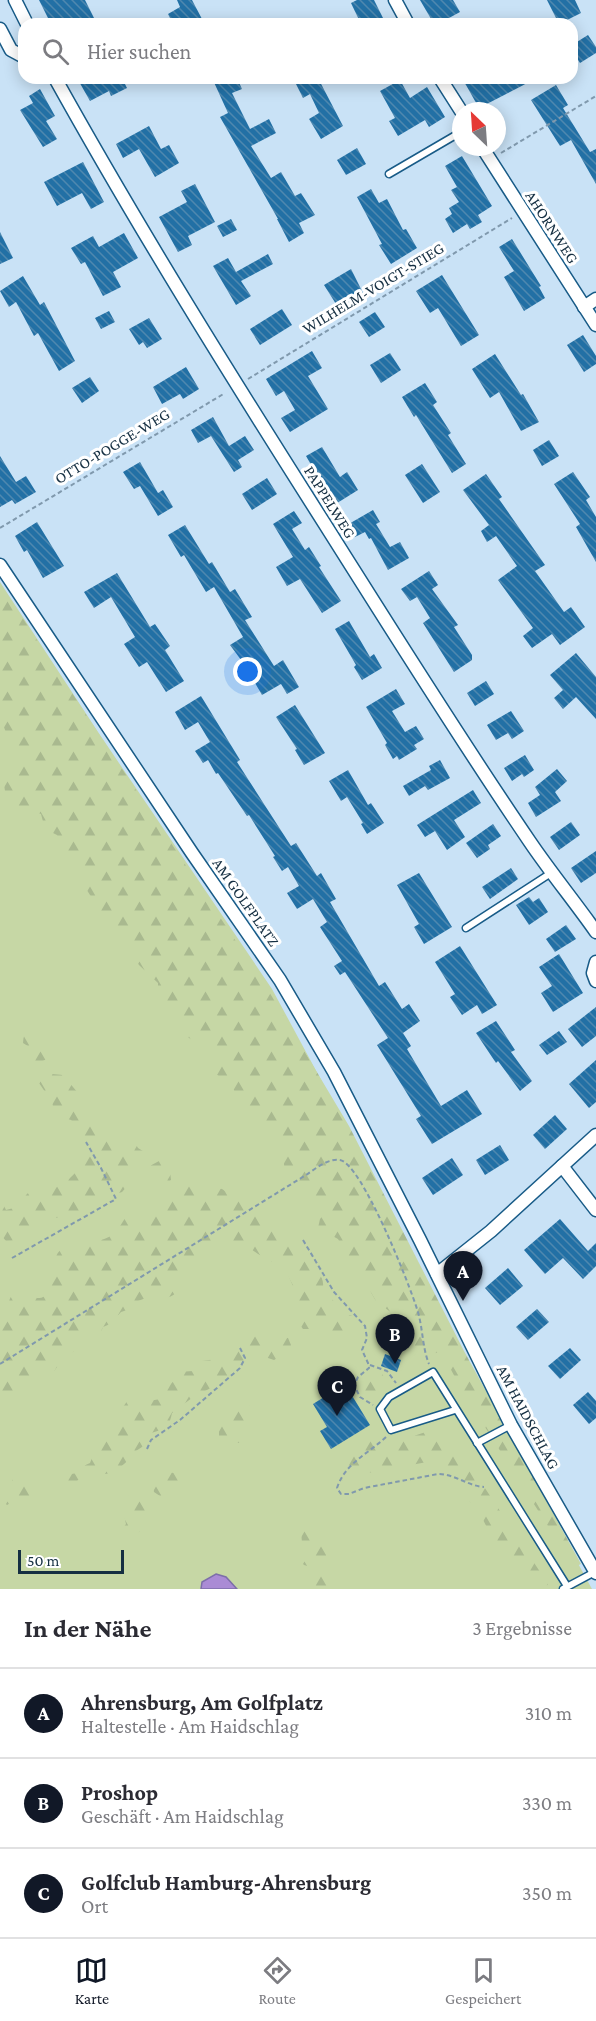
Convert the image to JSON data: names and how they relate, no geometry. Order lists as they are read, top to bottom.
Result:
{
  "streets": {
    "street": [
      "AHORNWEG",
      "PAPPELWEG",
      "AM GOLFPLATZ",
      "AM HAIDSCHLAG"
    ],
    "path": ["WILHELM-VOIGT-STIEG", "OTTO-POGGE-WEG"]
  },
  "crossings": [
    ["AHORNWEG", "WILHELM-VOIGT-STIEG"],
    ["WILHELM-VOIGT-STIEG", "OTTO-POGGE-WEG"],
    ["WILHELM-VOIGT-STIEG", "PAPPELWEG"],
    ["OTTO-POGGE-WEG", "PAPPELWEG"],
    ["AM GOLFPLATZ", "AM HAIDSCHLAG"]
  ],
  "scale_bar": "50 m",
  "north": "top left",
  "page": {
    "search": "Hier suchen",
    "pins": ["A", "B", "C"],
    "scale": "50 m",
    "heading": ["In der Nähe", "3 Ergebnisse"],
    "list": [
      {
        "mark": "A",
        "name": "Ahrensburg, Am Golfplatz",
        "note": "Haltestelle · Am Haidschlag",
        "value": "310 m"
      },
      {
        "mark": "B",
        "name": "Proshop",
        "note": "Geschäft · Am Haidschlag",
        "value": "330 m"
      },
      {
        "mark": "C",
        "name": "Golfclub Hamburg-Ahrensburg",
        "note": "Ort",
        "value": "350 m"
      }
    ],
    "nav": ["Karte", "Route", "Gespeichert"]
  }
}
